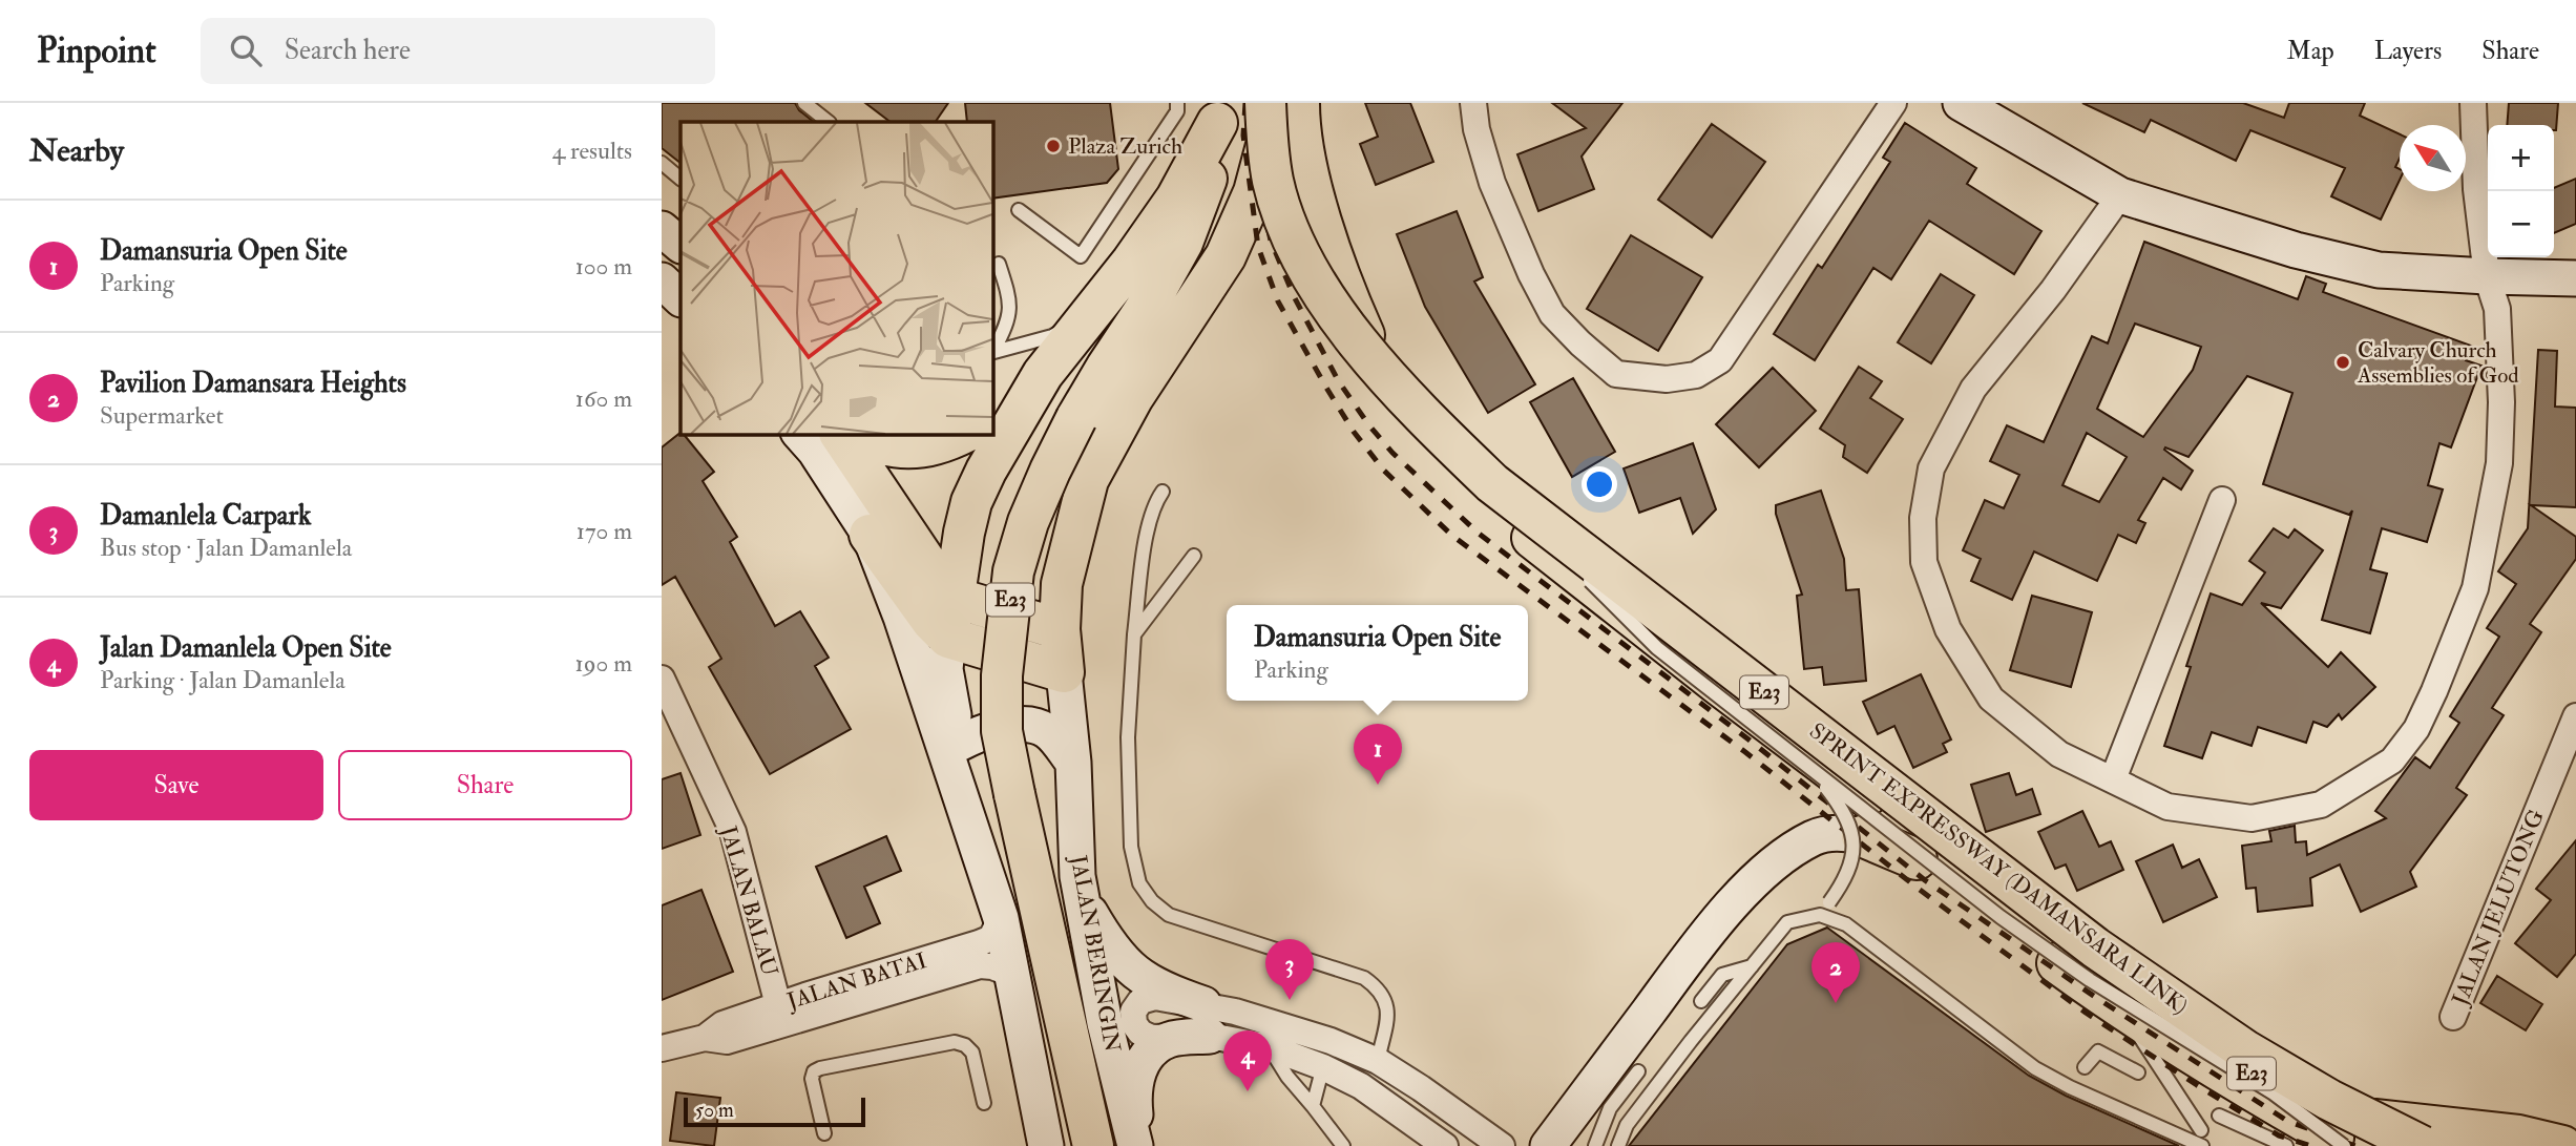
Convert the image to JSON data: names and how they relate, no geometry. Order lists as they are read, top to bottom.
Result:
{
  "streets": {
    "highway": ["E23", "SPRINT EXPRESSWAY (DAMANSARA LINK)"],
    "street": [
      "JALAN BALAU",
      "JALAN JELUTONG",
      "JALAN BERINGIN",
      "JALAN BATAI"
    ]
  },
  "crossings": [
    ["JALAN BALAU", "JALAN BATAI"]
  ],
  "places": ["Plaza Zurich", "Calvary Church Assemblies of God"],
  "scale_bar": "50 m",
  "north": "top left",
  "page": {
    "header": "Pinpoint",
    "search": "Search here",
    "nav": ["Map", "Layers", "Share"],
    "heading": ["Nearby", "4 results"],
    "map_buttons": ["+", "−"],
    "list": [
      {
        "mark": "1",
        "name": "Damansuria Open Site",
        "note": "Parking",
        "value": "100 m"
      },
      {
        "mark": "2",
        "name": "Pavilion Damansara Heights",
        "note": "Supermarket",
        "value": "160 m"
      },
      {
        "mark": "3",
        "name": "Damanlela Carpark",
        "note": "Bus stop · Jalan Damanlela",
        "value": "170 m"
      },
      {
        "mark": "4",
        "name": "Jalan Damanlela Open Site",
        "note": "Parking · Jalan Damanlela",
        "value": "190 m"
      }
    ],
    "popup": ["Damansuria Open Site", "Parking"],
    "pins": [
      "1",
      "3",
      "2",
      "4"
    ],
    "buttons": ["Save", "Share"],
    "scale": "50 m"
  }
}
